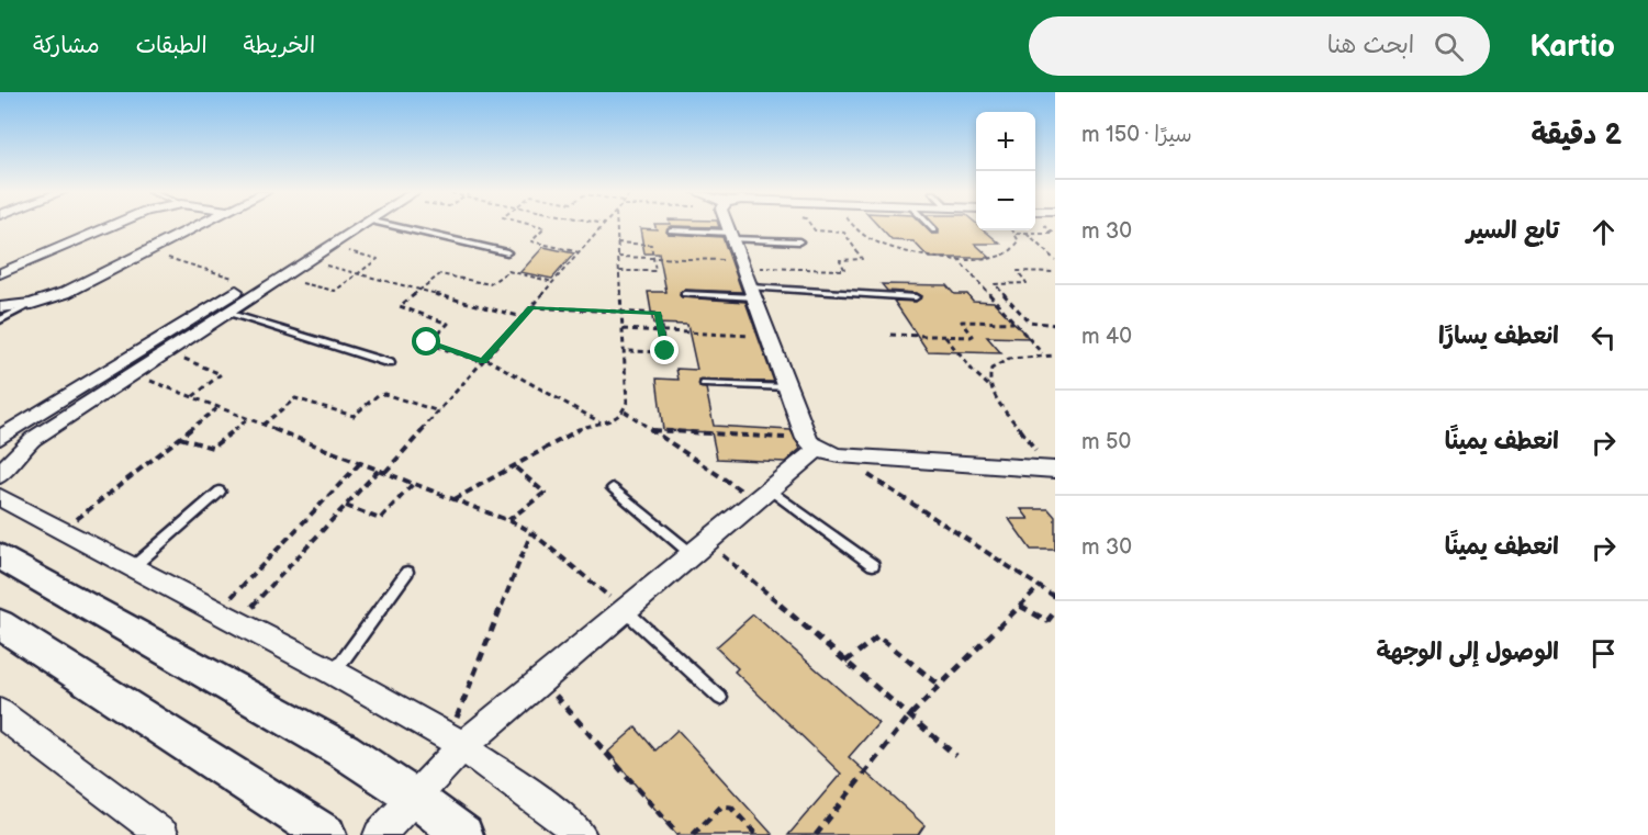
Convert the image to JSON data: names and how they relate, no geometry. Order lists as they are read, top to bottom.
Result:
{
  "page": {
    "header": "Kartio",
    "search": "ابحث هنا",
    "nav": ["الخريطة", "الطبقات", "مشاركة"],
    "heading": ["2 دقيقة", "سيرًا · 150 m"],
    "map_buttons": ["+", "−"],
    "list": [
      ["تابع السير", "30 m"],
      ["انعطف يسارًا", "40 m"],
      ["انعطف يمينًا", "50 m"],
      ["انعطف يمينًا", "30 m"],
      "الوصول إلى الوجهة"
    ]
  }
}
